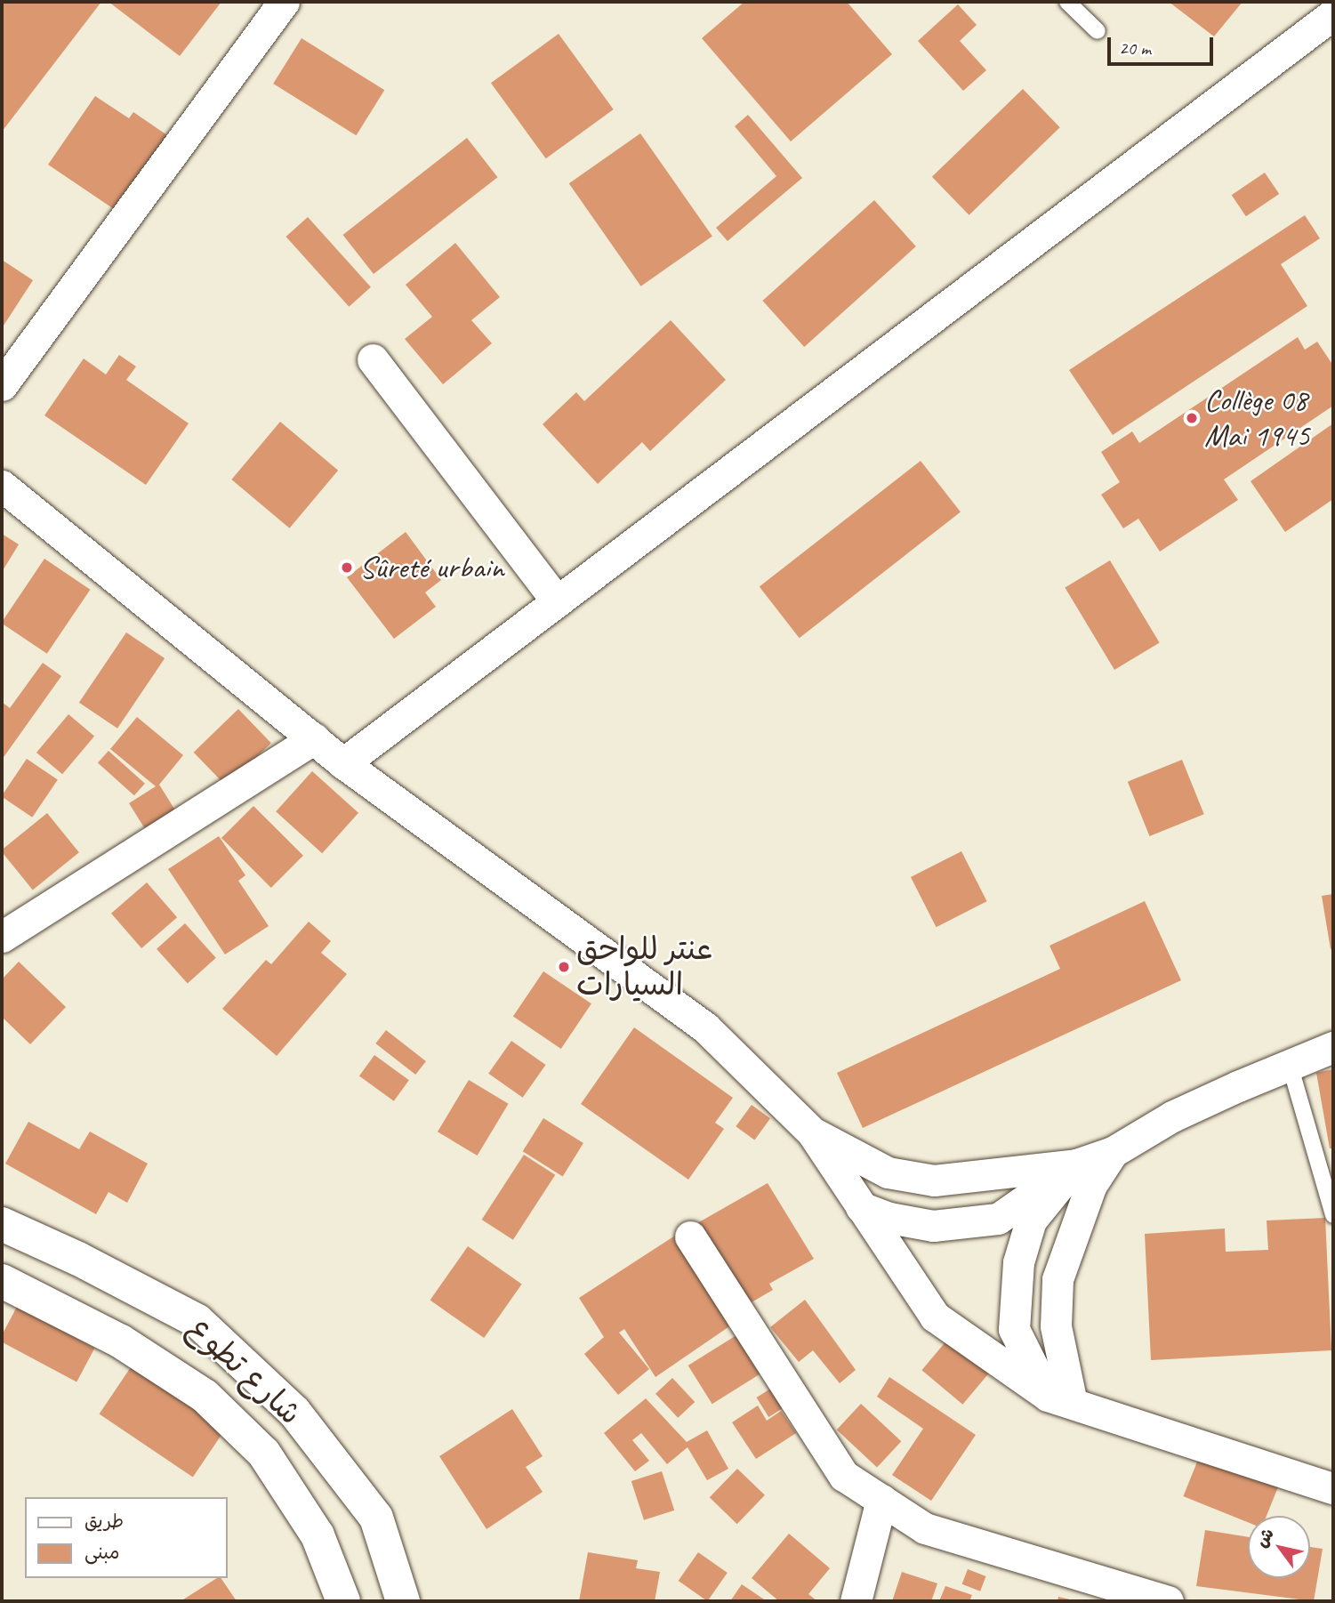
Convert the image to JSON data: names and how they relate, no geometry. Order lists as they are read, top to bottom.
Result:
{
  "streets": {
    "main road": ["شارع تطوع"]
  },
  "places": ["Collège 08 Mai 1945", "Sûreté urbain", "عنتر للواحق السيارات"],
  "legend": ["طريق", "مبنى"],
  "scale_bar": "20 m",
  "north": "top left"
}
